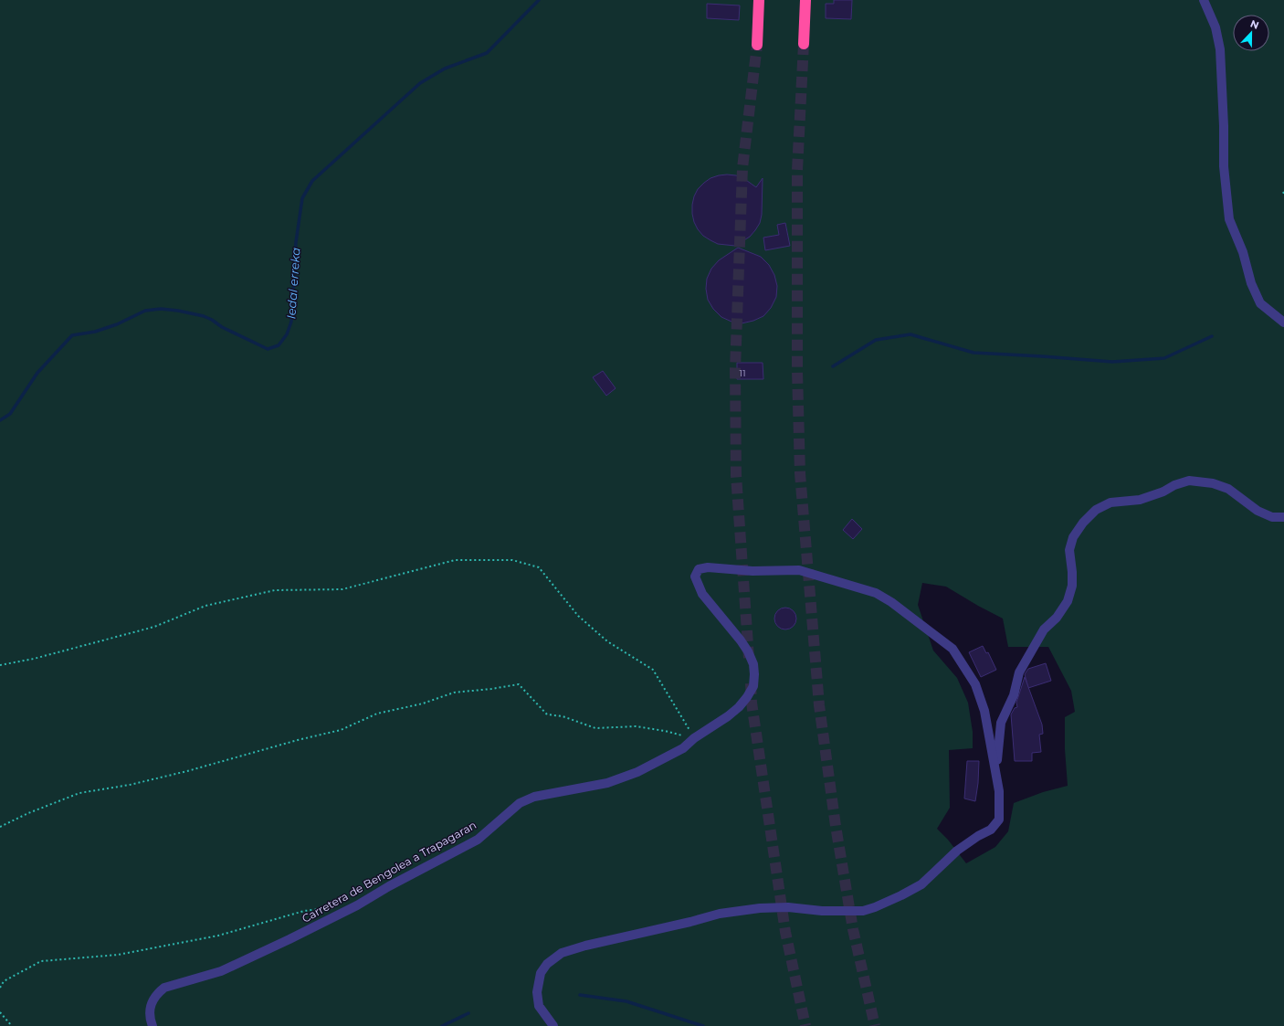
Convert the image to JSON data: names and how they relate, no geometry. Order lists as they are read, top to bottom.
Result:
{
  "streets": {
    "street": ["Carretera de Bengolea a Trapagaran"]
  },
  "water": ["Iedal erreka"],
  "house_numbers": ["11"],
  "north": "top"
}
